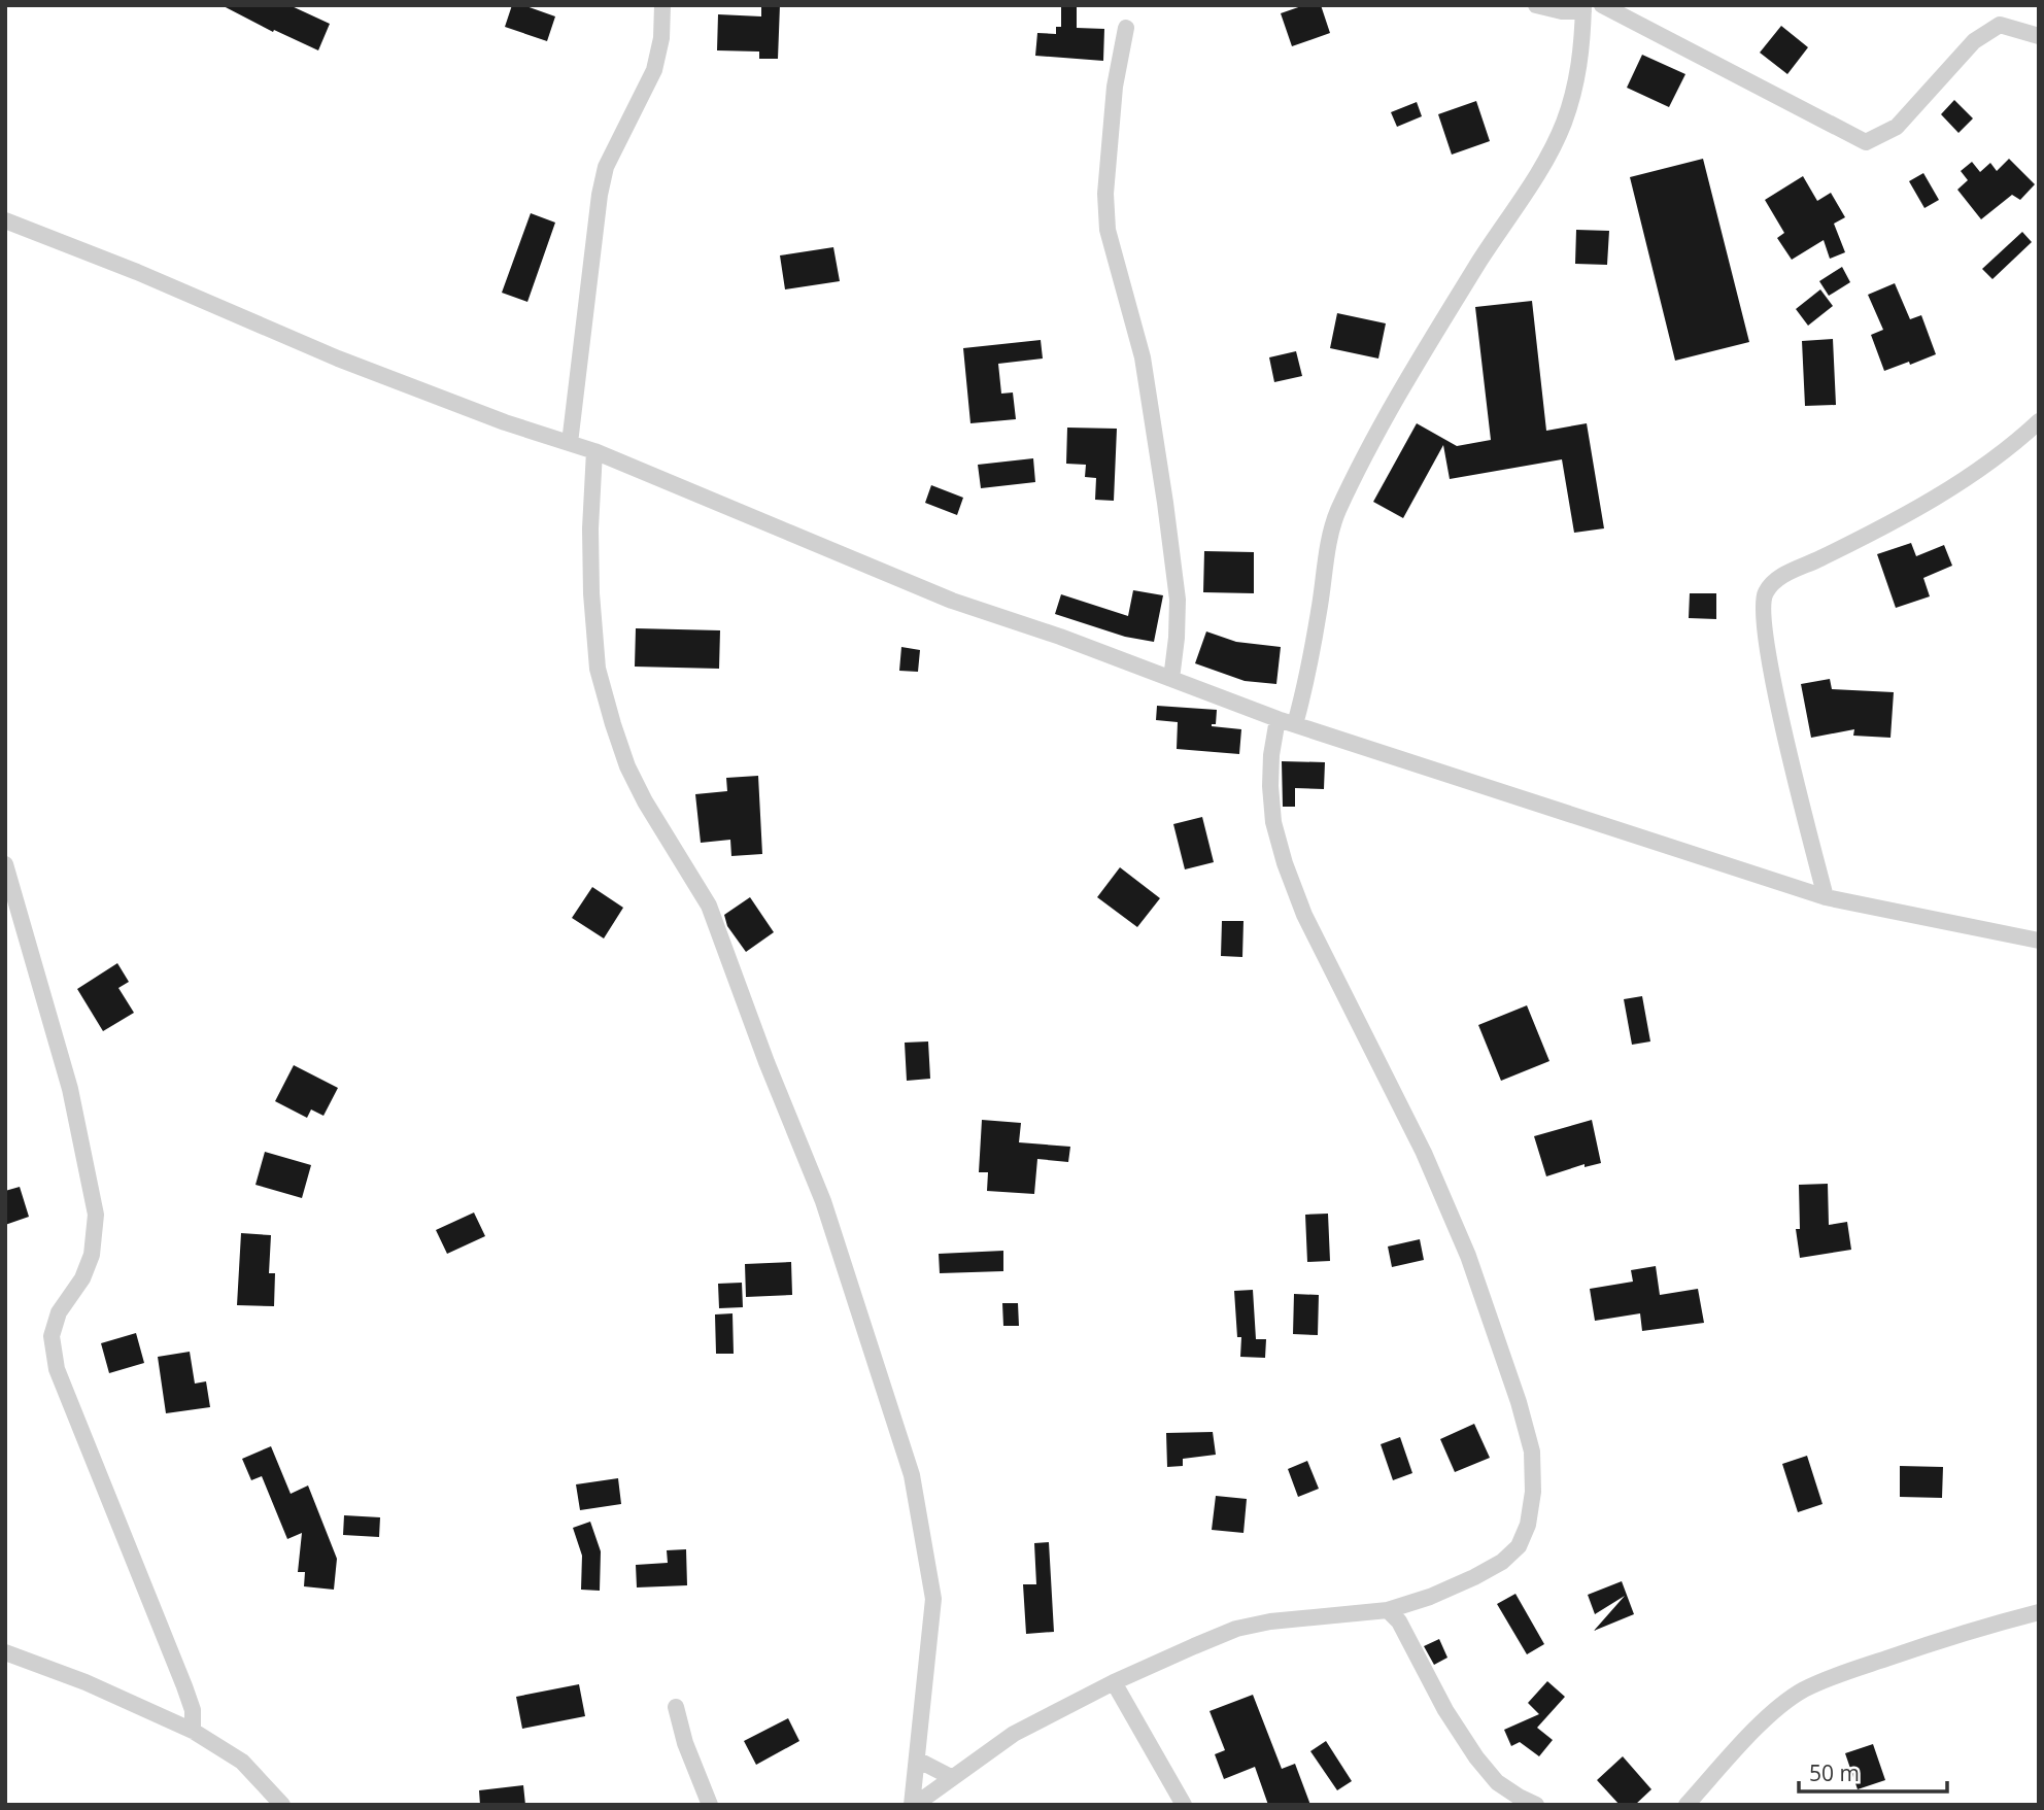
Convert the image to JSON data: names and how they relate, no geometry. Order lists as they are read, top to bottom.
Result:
{
  "scale_bar": "50 m"
}
